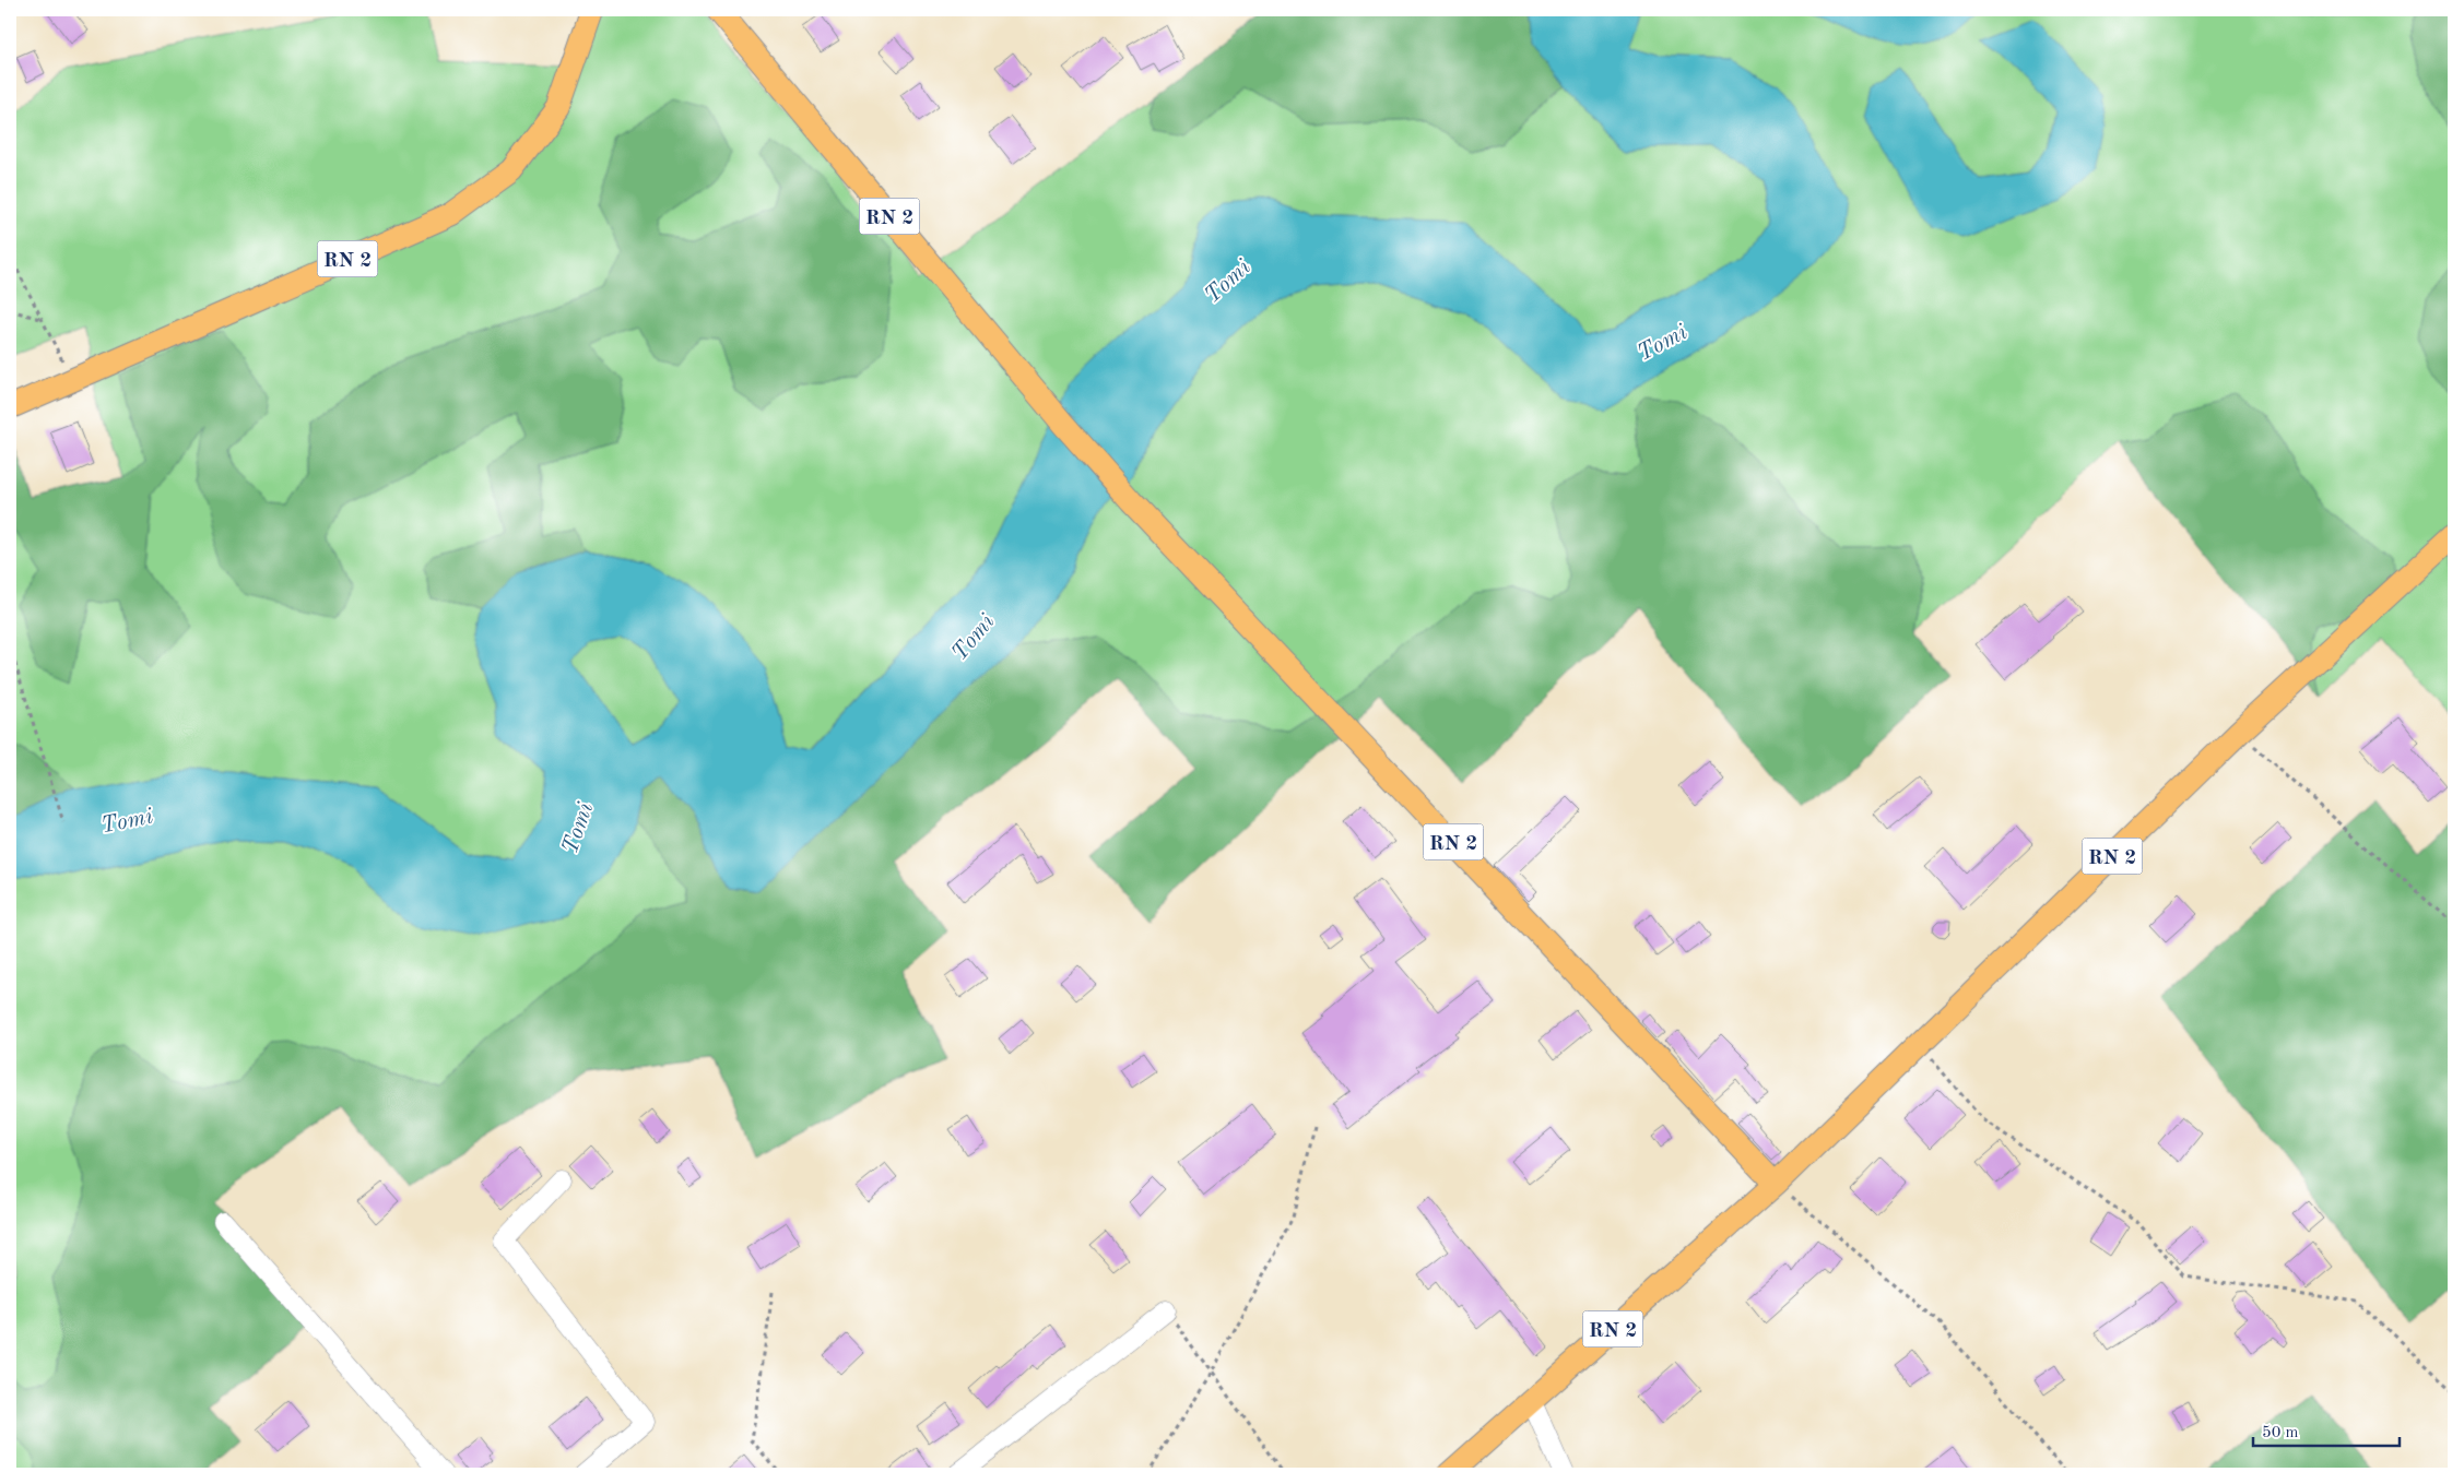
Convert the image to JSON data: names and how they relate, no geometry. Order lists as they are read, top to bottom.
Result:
{
  "streets": {
    "main road": ["RN 2"]
  },
  "water": ["Tomi"],
  "scale_bar": "50 m"
}
